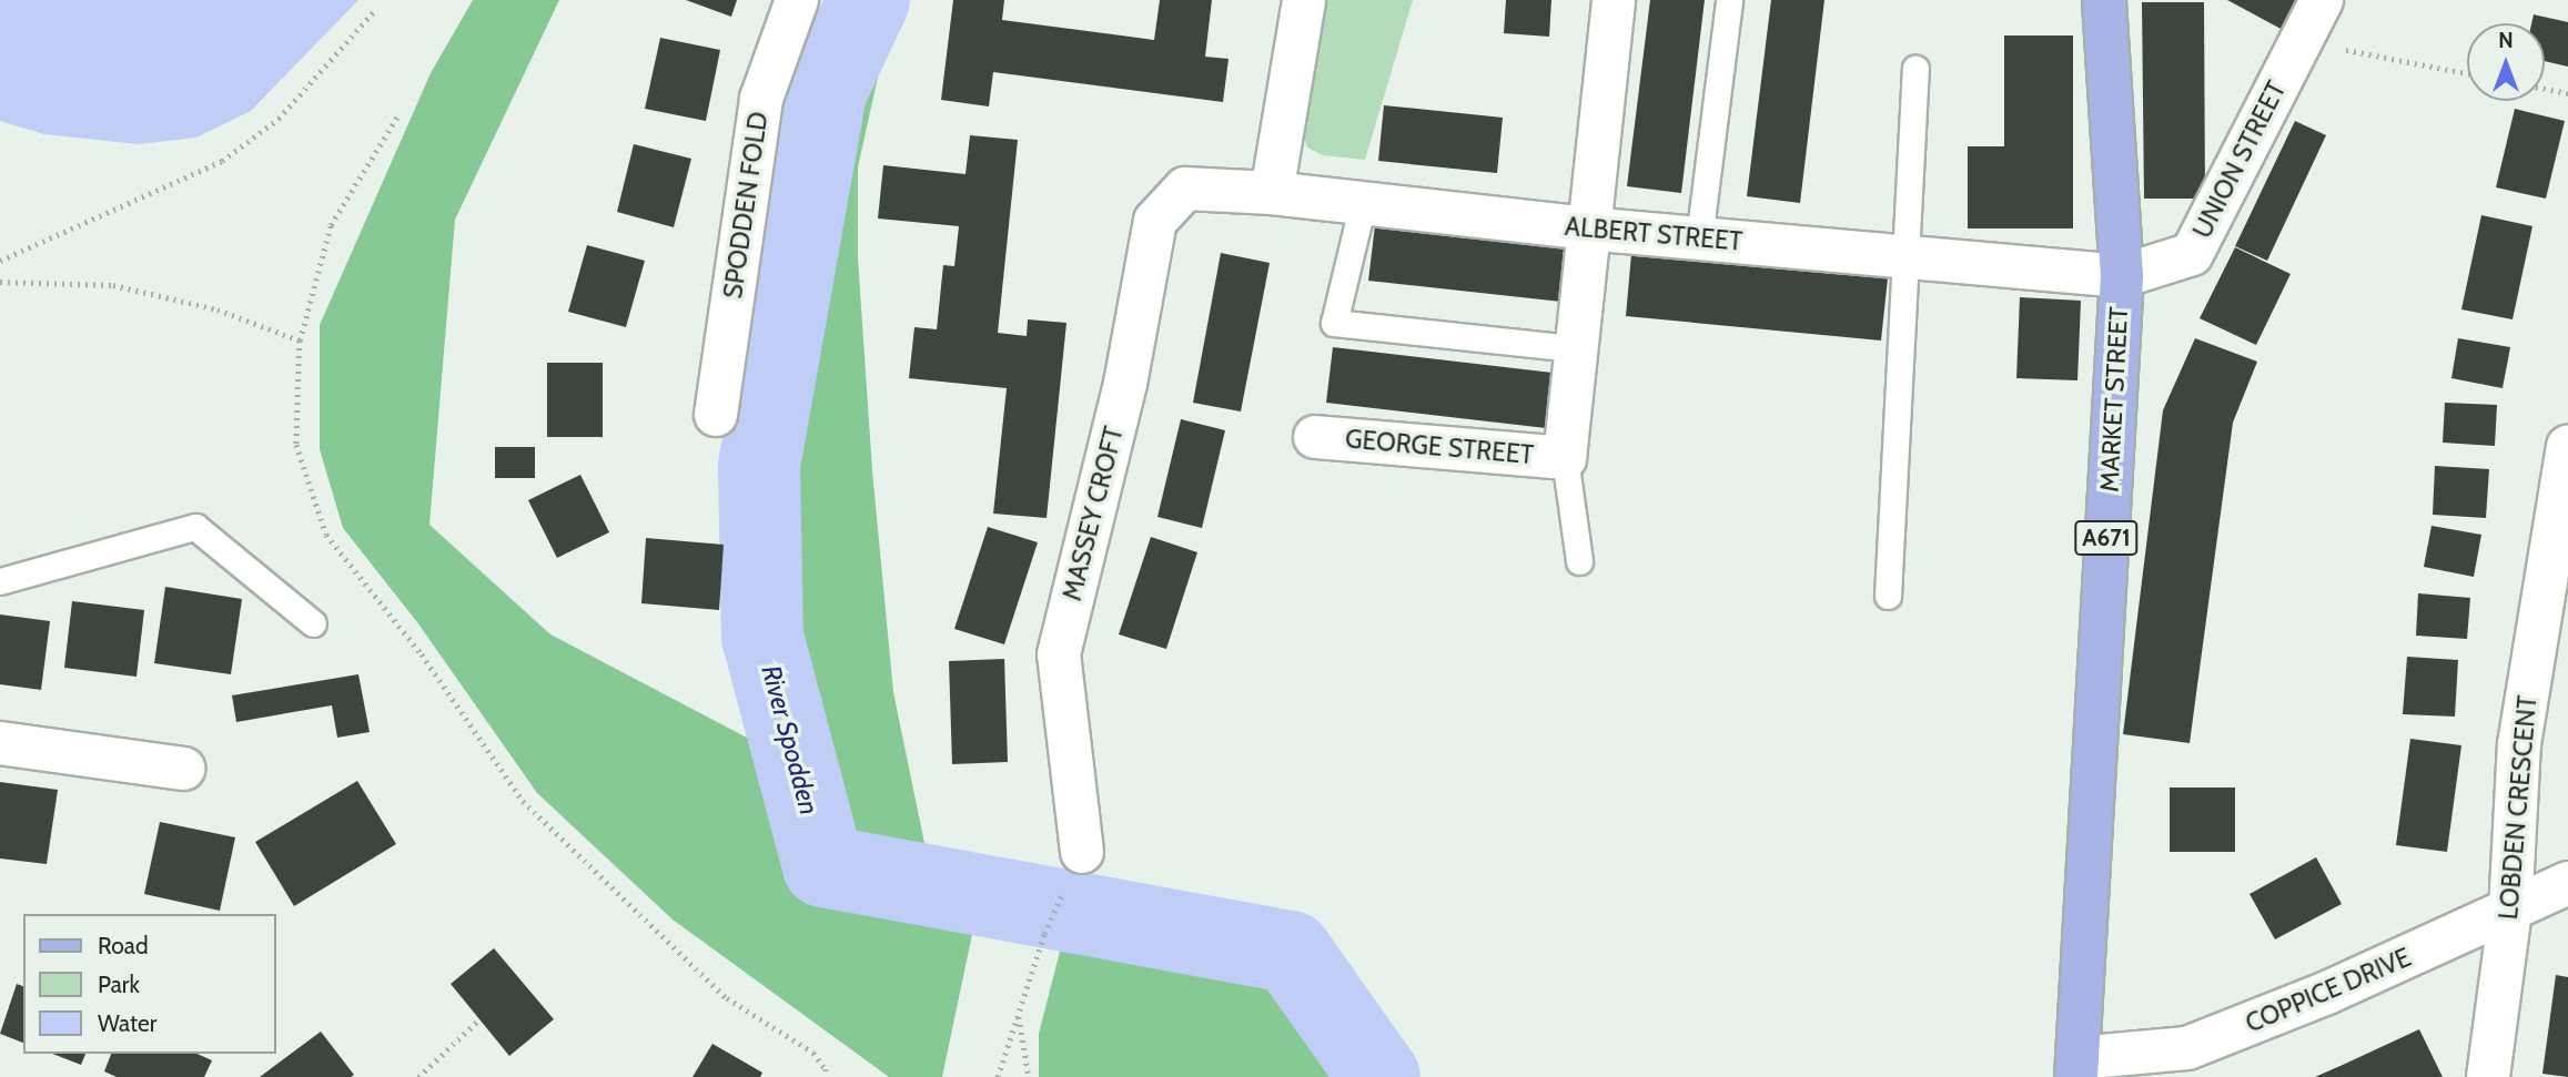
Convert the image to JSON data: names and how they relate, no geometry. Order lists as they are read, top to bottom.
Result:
{
  "streets": {
    "main road": ["MARKET STREET", "A671"],
    "street": [
      "UNION STREET",
      "SPODDEN FOLD",
      "ALBERT STREET",
      "GEORGE STREET",
      "MASSEY CROFT",
      "LOBDEN CRESCENT",
      "COPPICE DRIVE"
    ]
  },
  "crossings": [
    ["UNION STREET", "ALBERT STREET"],
    ["UNION STREET", "MARKET STREET"],
    ["ALBERT STREET", "MARKET STREET"],
    ["ALBERT STREET", "MASSEY CROFT"],
    ["MARKET STREET", "COPPICE DRIVE"],
    ["LOBDEN CRESCENT", "COPPICE DRIVE"]
  ],
  "water": ["River Spodden"],
  "legend": ["Road", "Park", "Water"],
  "north": "top"
}
